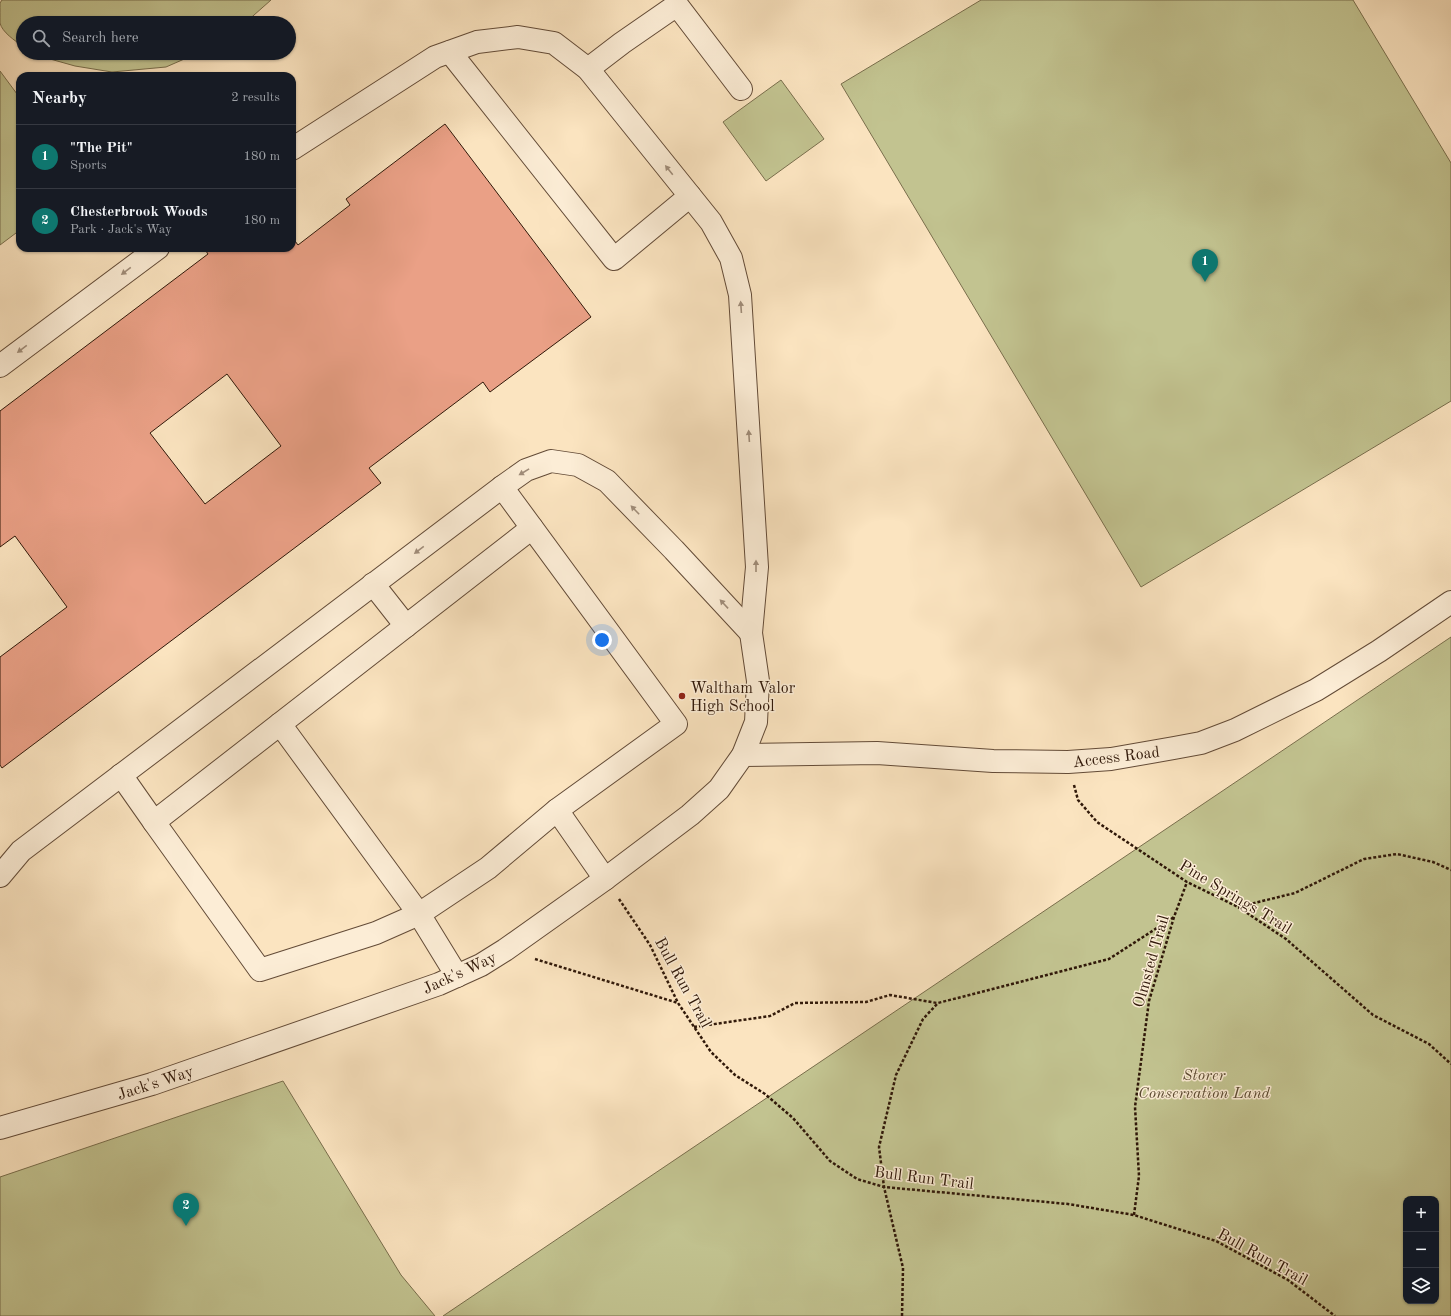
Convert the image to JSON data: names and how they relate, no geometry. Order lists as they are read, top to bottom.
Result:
{
  "streets": {
    "street": ["Access Road", "Jack's Way"],
    "path": ["Pine Springs Trail", "Olmsted Trail", "Bull Run Trail"]
  },
  "crossings": [
    ["Access Road", "Pine Springs Trail"],
    ["Access Road", "Jack's Way"],
    ["Pine Springs Trail", "Olmsted Trail"],
    ["Olmsted Trail", "Bull Run Trail"],
    ["Jack's Way", "Bull Run Trail"]
  ],
  "parks": ["Storer Conservation Land"],
  "places": ["Waltham Valor High School"],
  "page": {
    "search": "Search here",
    "heading": ["Nearby", "2 results"],
    "list": [
      {
        "mark": "1",
        "name": "\"The Pit\"",
        "note": "Sports",
        "value": "180 m"
      },
      {
        "mark": "2",
        "name": "Chesterbrook Woods",
        "note": "Park · Jack's Way",
        "value": "180 m"
      }
    ],
    "pins": ["1", "2"],
    "map_buttons": ["+", "−"]
  }
}
